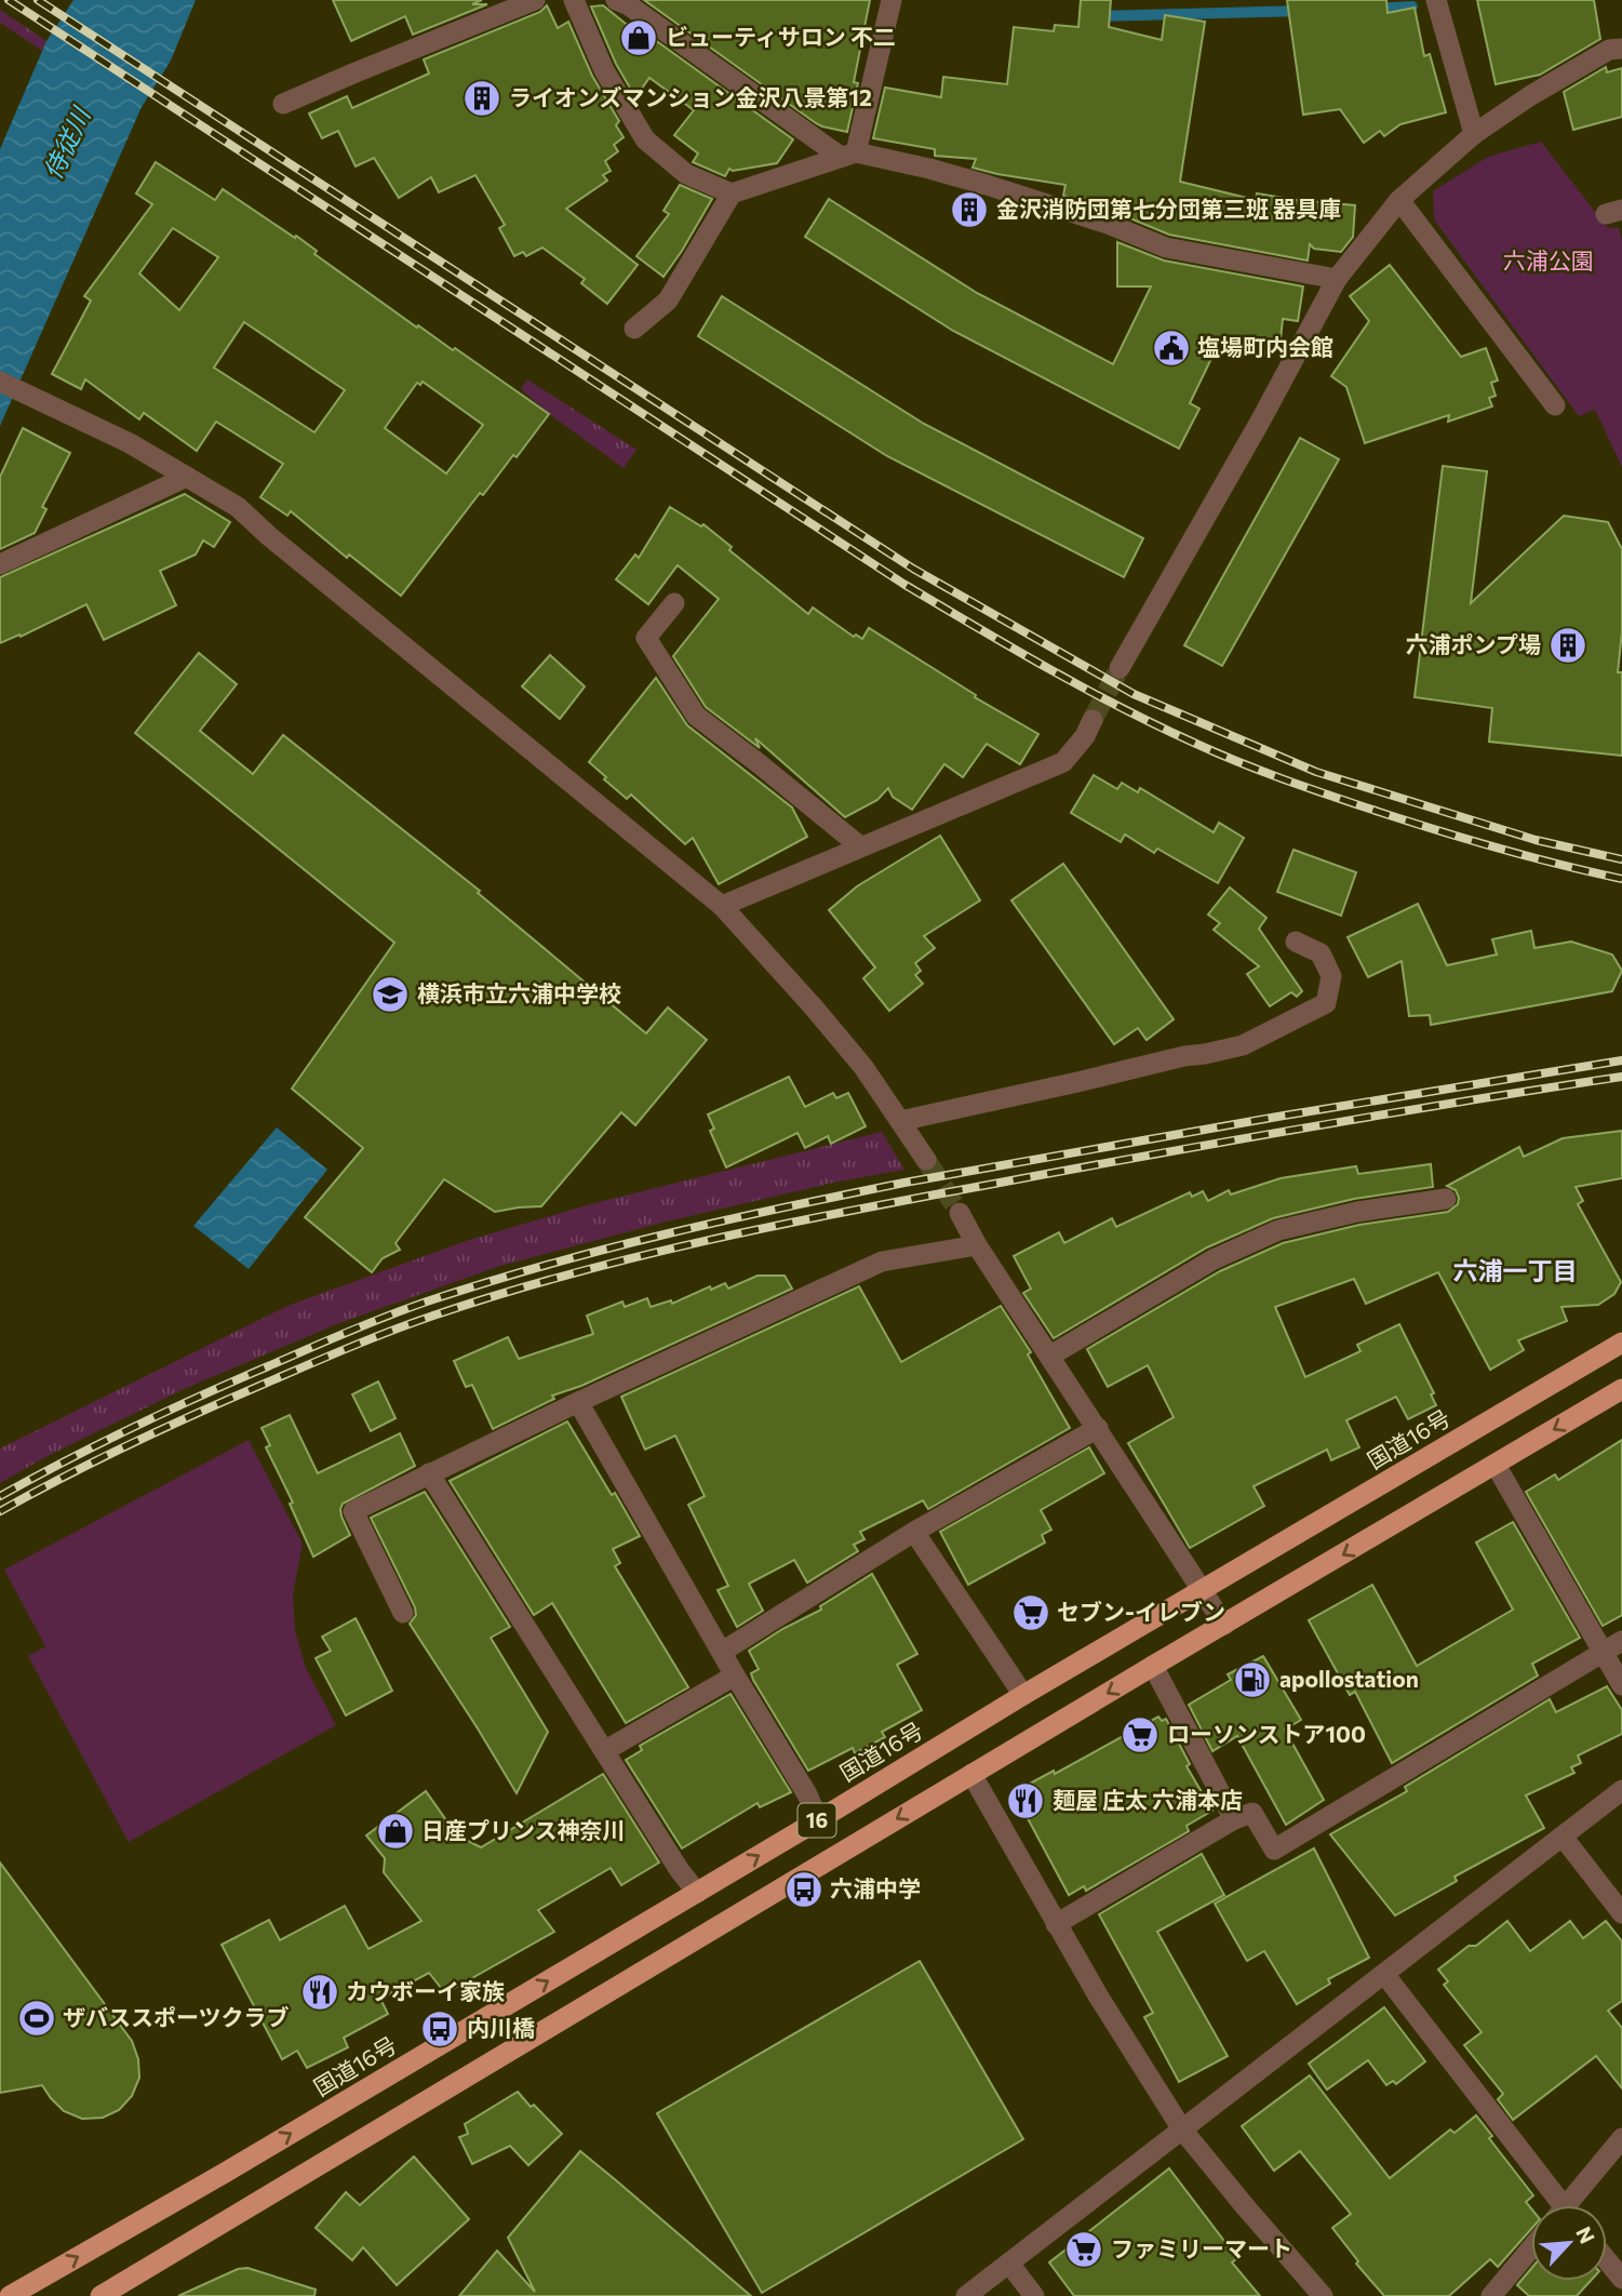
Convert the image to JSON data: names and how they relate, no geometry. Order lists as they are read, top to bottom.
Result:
{
  "streets": {
    "highway": ["国道16号", "16"]
  },
  "districts": ["六浦一丁目"],
  "water": ["侍従川"],
  "parks": ["六浦公園"],
  "places": {
    "shop": ["ビューティサロン 不二", "日産プリンス神奈川"],
    "building": ["ライオンズマンション金沢八景第12", "金沢消防団第七分団第三班 器具庫", "六浦ポンプ場"],
    "public building": ["塩場町内会館"],
    "school or university": ["横浜市立六浦中学校"],
    "supermarket": ["セブン-イレブン", "ローソンストア100", "ファミリーマート"],
    "fuel station": ["apollostation"],
    "restaurant": ["麺屋 庄太 六浦本店", "カウボーイ家族"],
    "bus stop": ["六浦中学", "内川橋"],
    "sports": ["ザバススポーツクラブ"]
  },
  "north": "top right"
}
